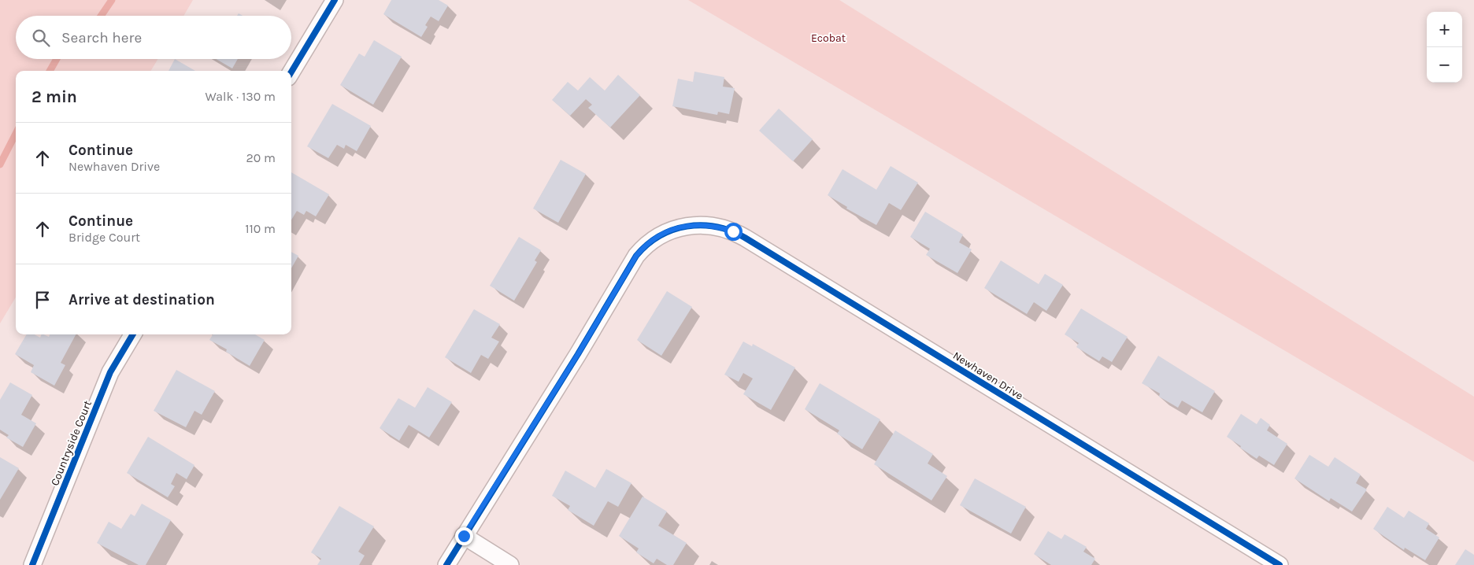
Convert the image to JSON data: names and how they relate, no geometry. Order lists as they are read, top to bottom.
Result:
{
  "streets": {
    "street": ["Newhaven Drive", "Countryside Court"]
  },
  "parks": ["Ecobat"],
  "page": {
    "map_buttons": ["+", "−"],
    "search": "Search here",
    "heading": ["2 min", "Walk · 130 m"],
    "list": [
      ["Continue", "Newhaven Drive", "20 m"],
      ["Continue", "Bridge Court", "110 m"],
      "Arrive at destination"
    ]
  }
}
